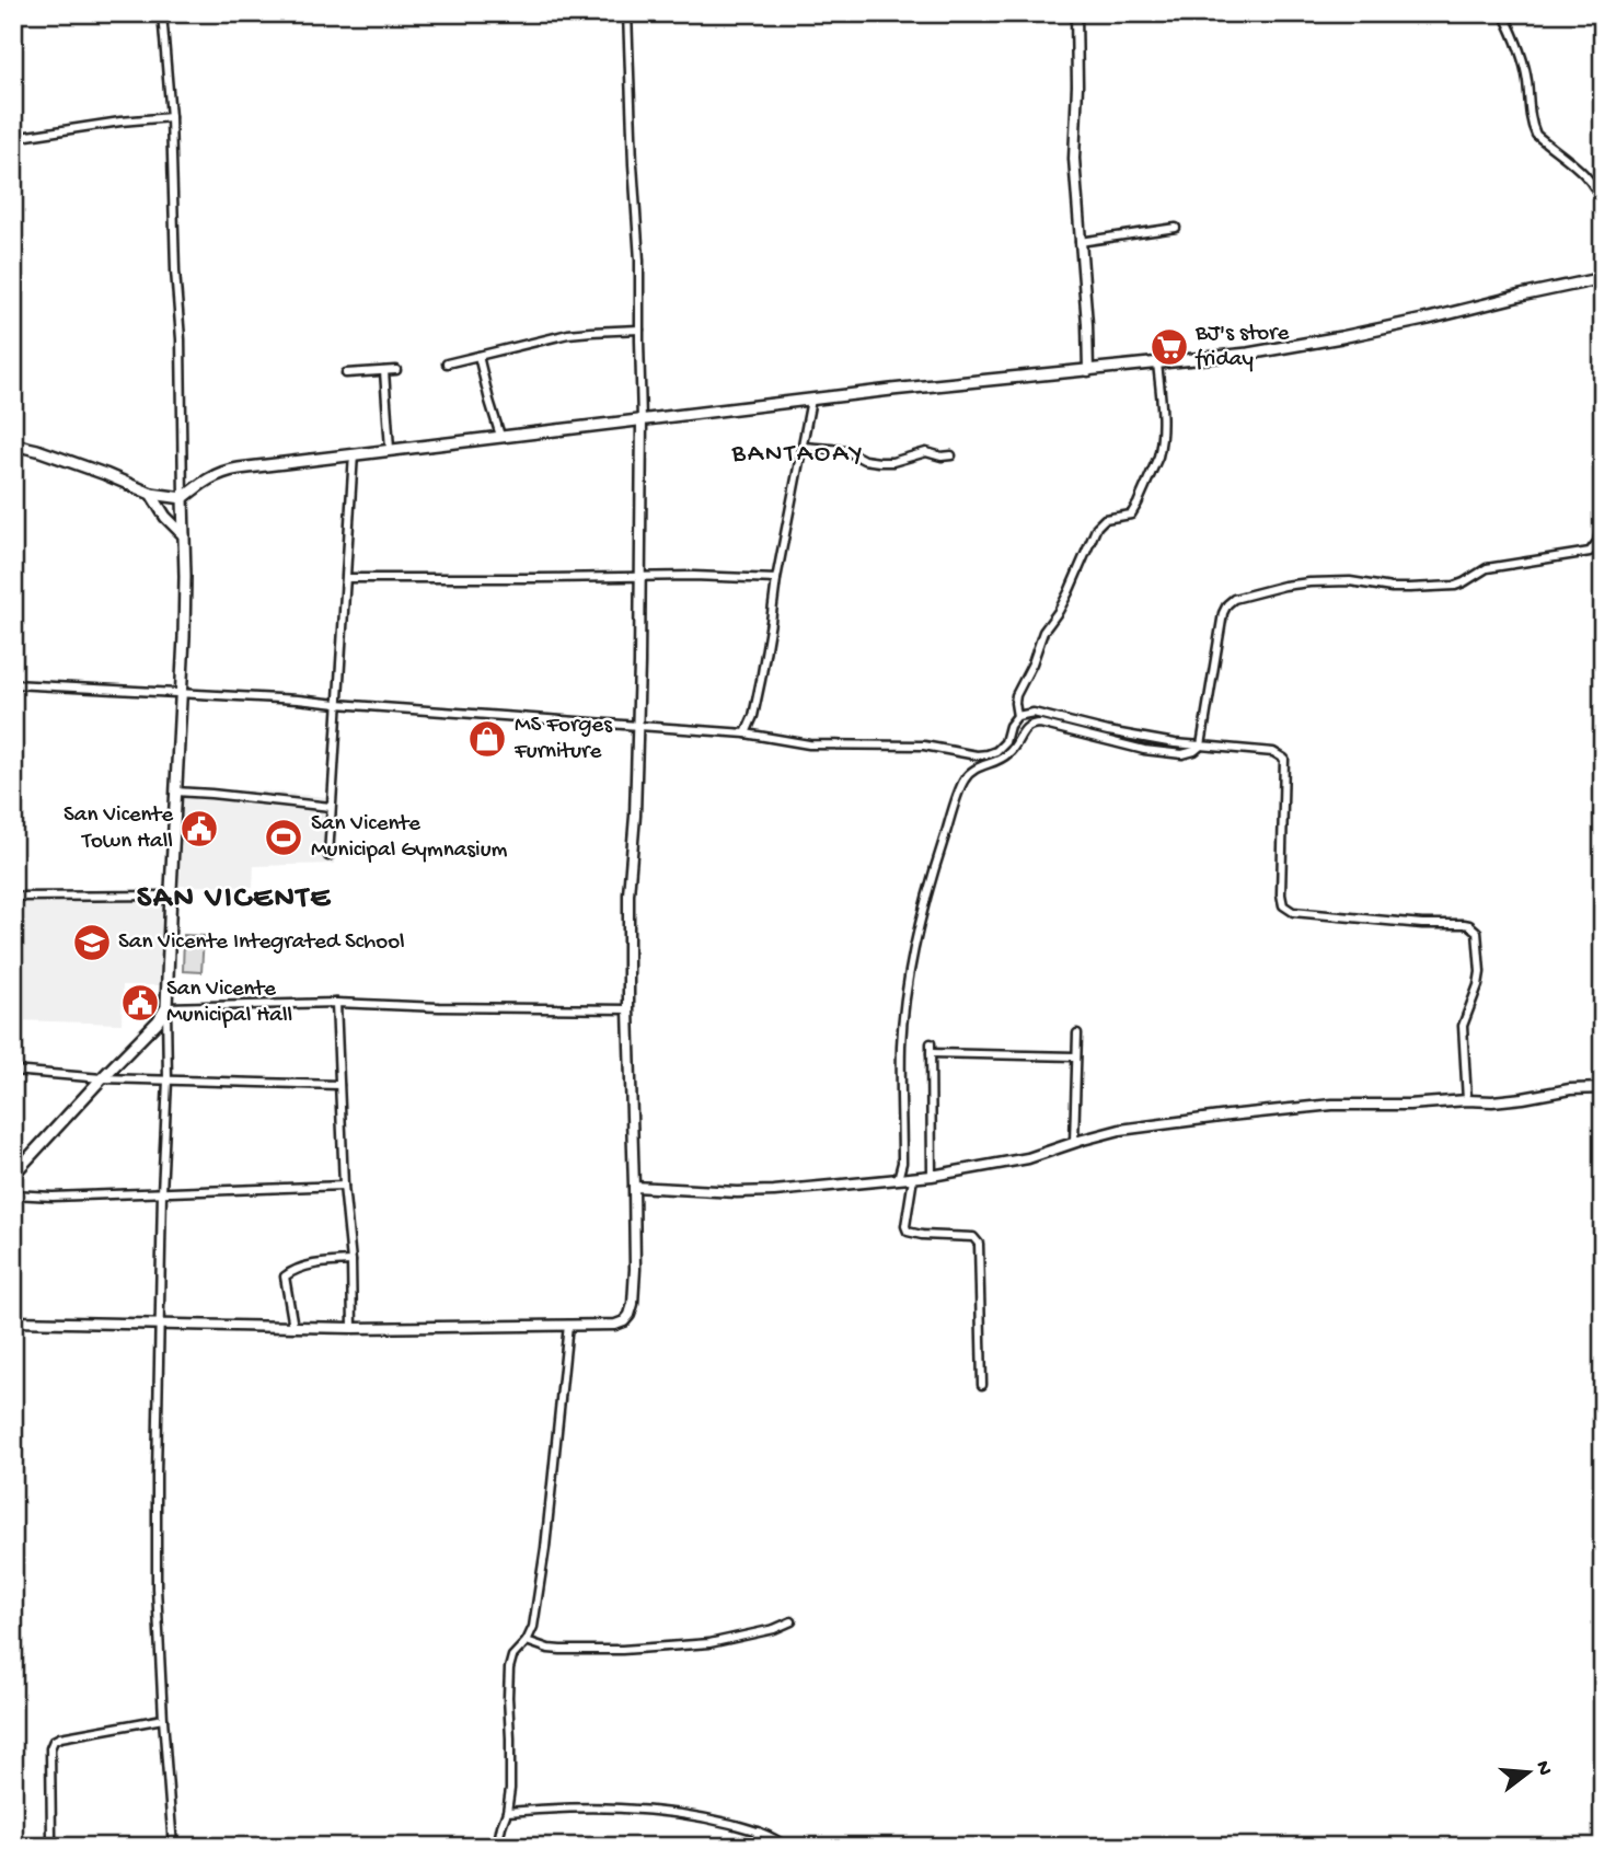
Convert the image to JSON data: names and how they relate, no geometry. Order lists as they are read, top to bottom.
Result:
{
  "districts": ["BANTAOAY", "SAN VICENTE"],
  "places": {
    "supermarket": ["BJ's store friday"],
    "shop": ["MS Forges Furniture"],
    "public building": ["San Vicente Town Hall", "San Vicente Municipal Hall"],
    "sports": ["San Vicente Municipal Gymnasium"],
    "school or university": ["San Vicente Integrated School"]
  },
  "north": "right"
}
